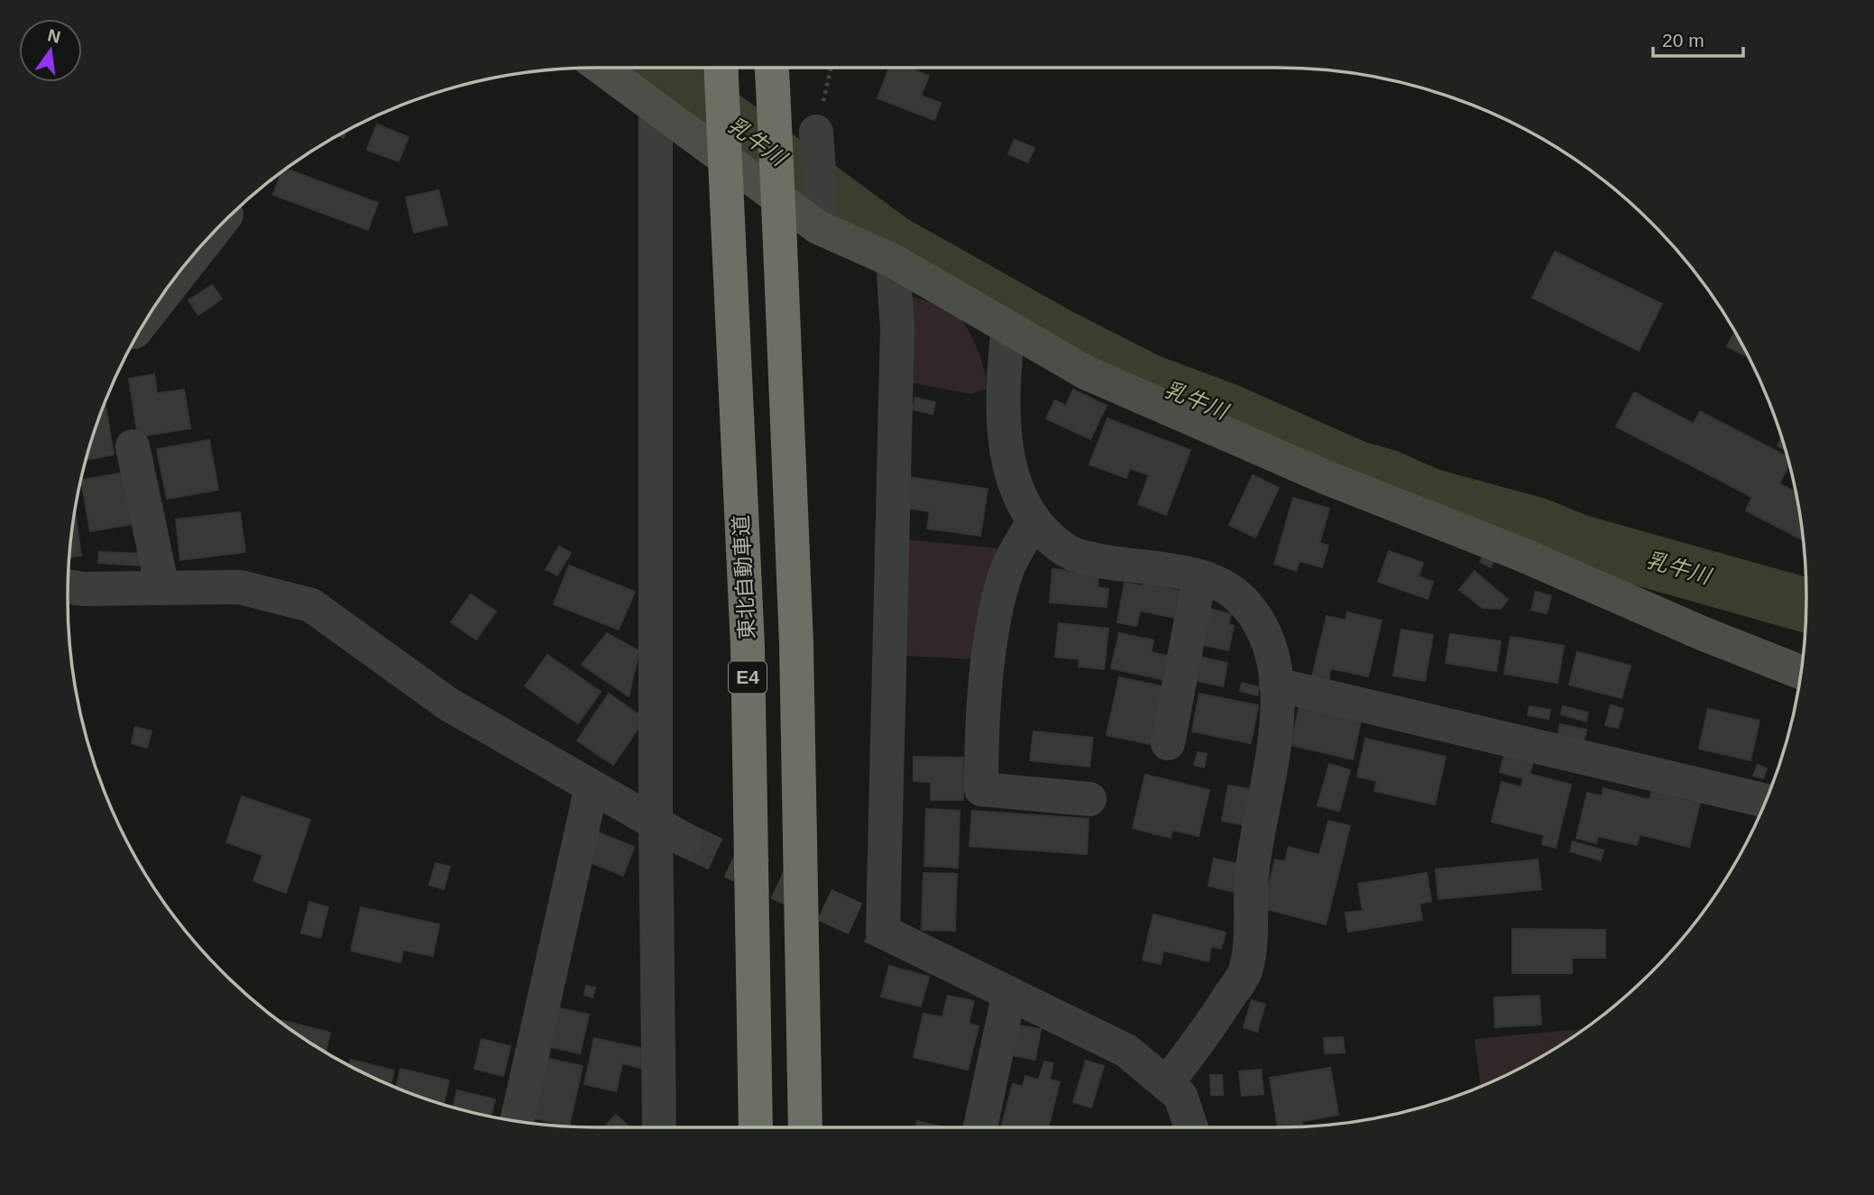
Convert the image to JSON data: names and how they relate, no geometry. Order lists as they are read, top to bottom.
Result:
{
  "streets": {
    "highway": ["東北自動車道", "E4"]
  },
  "water": ["乳牛川"],
  "scale_bar": "20 m",
  "north": "top"
}
